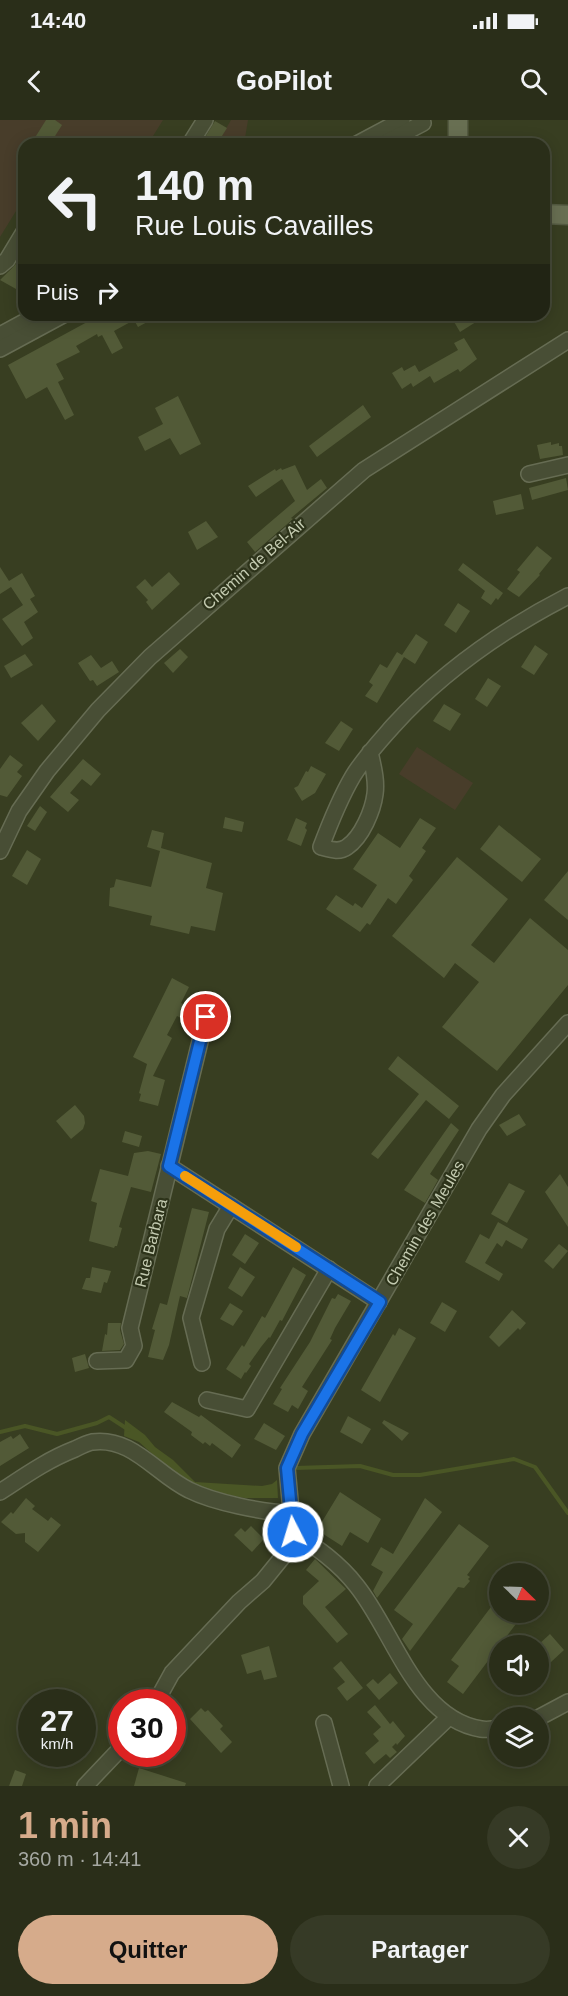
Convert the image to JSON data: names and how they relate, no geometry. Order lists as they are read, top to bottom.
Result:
{
  "streets": {
    "street": ["Chemin de Bel-Air", "Chemin des Meules", "Rue Barbara"]
  },
  "north": "bottom right",
  "page": {
    "status": "14:40",
    "header": "GoPilot",
    "turn": ["140 m", "Rue Louis Cavailles"],
    "then": "Puis",
    "speed": "27 km/h",
    "limit": "30",
    "heading": ["1 min", "360 m · 14:41"],
    "buttons": ["Quitter", "Partager"]
  }
}
